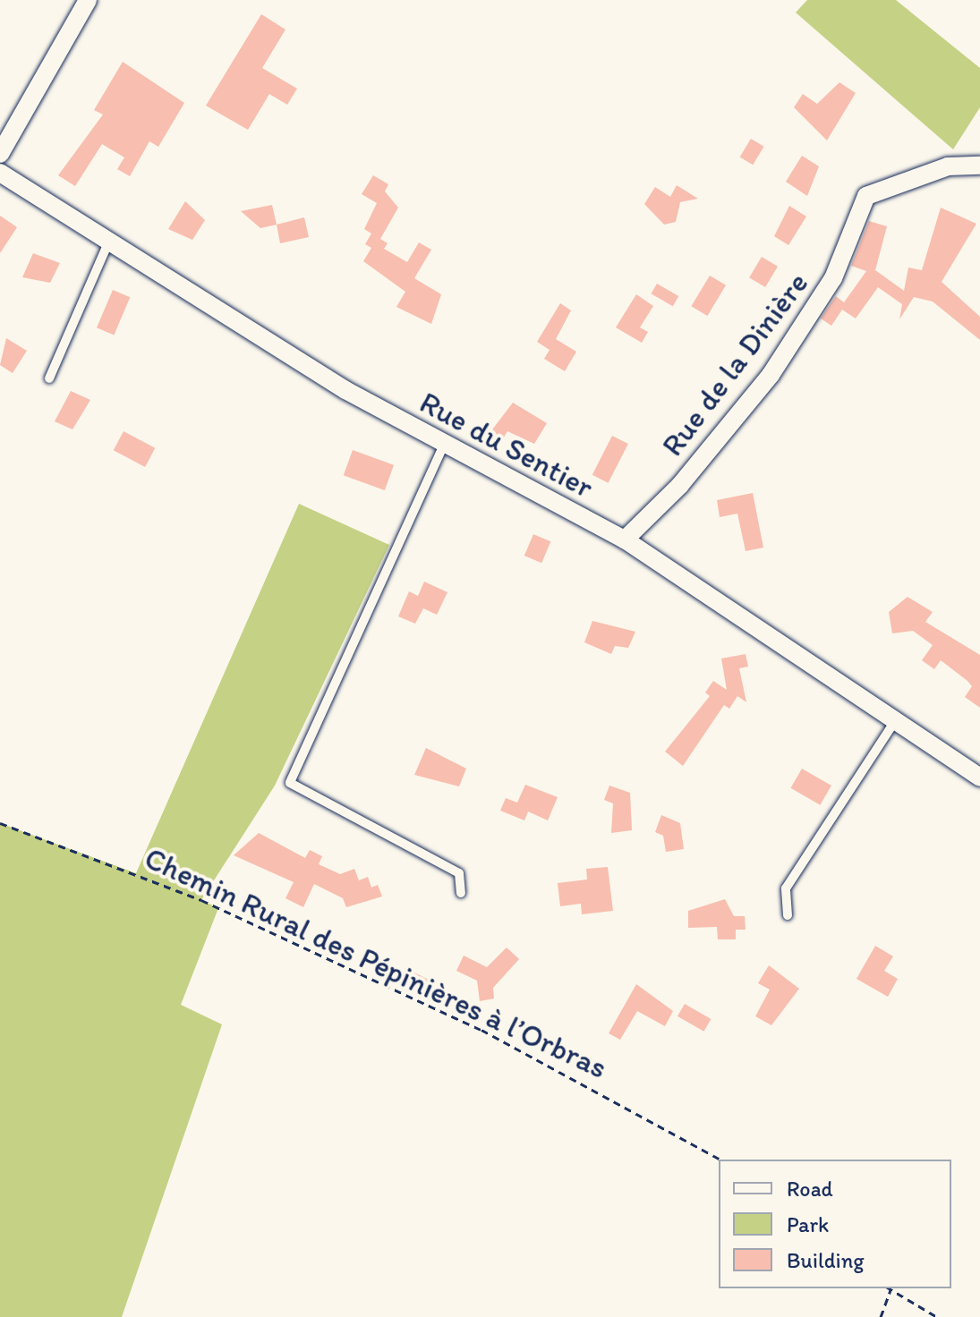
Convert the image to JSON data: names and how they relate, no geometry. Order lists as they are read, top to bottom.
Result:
{
  "streets": {
    "street": ["Rue de la Dinière", "Rue du Sentier"],
    "path": ["Chemin Rural des Pépinières à l’Orbras"]
  },
  "crossings": [
    ["Rue de la Dinière", "Rue du Sentier"]
  ],
  "legend": ["Road", "Park", "Building"]
}
